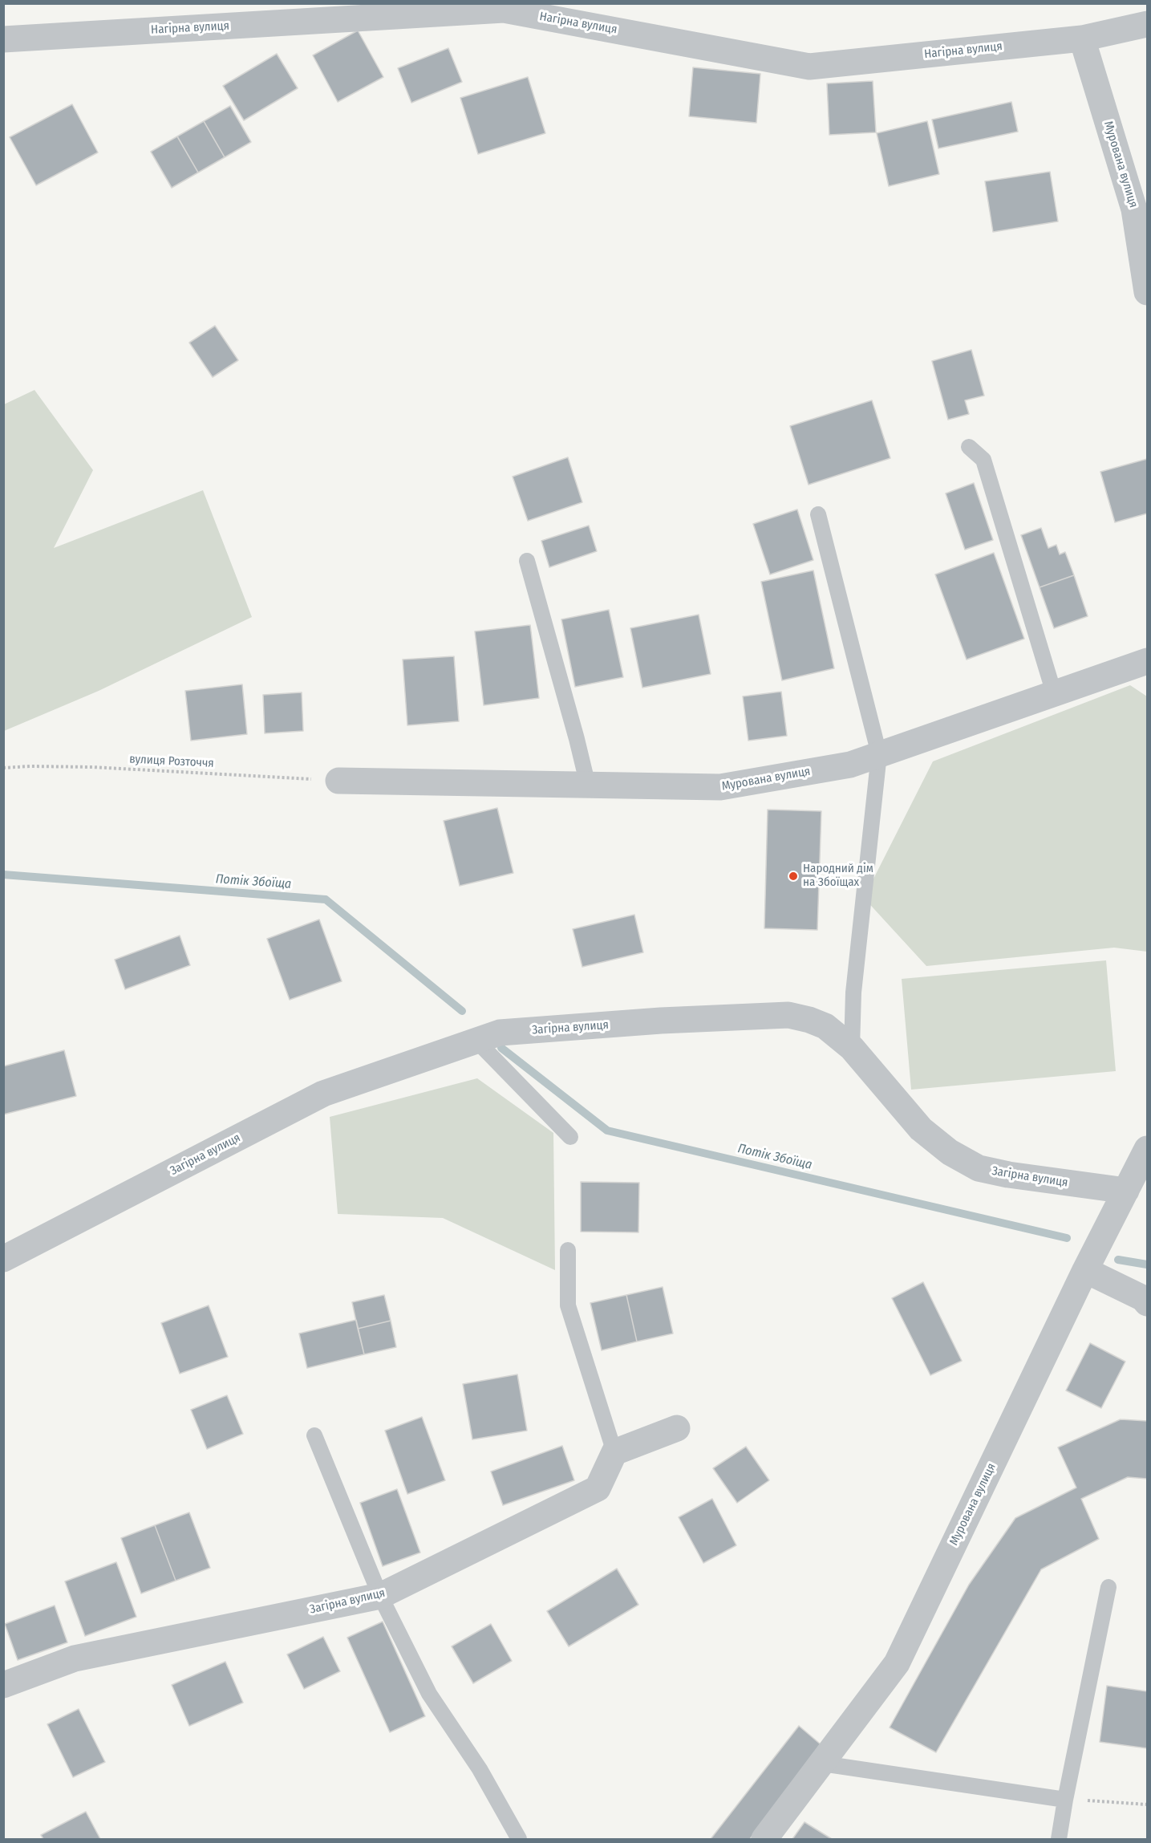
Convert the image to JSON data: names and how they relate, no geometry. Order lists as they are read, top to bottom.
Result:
{
  "streets": {
    "street": ["Нагірна вулиця", "Мурована вулиця", "Загірна вулиця"],
    "path": ["вулиця Розточчя"]
  },
  "crossings": [
    ["Нагірна вулиця", "Мурована вулиця"],
    ["Мурована вулиця", "вулиця Розточчя"],
    ["Мурована вулиця", "Загірна вулиця"]
  ],
  "water": ["Потік Збоїща"],
  "places": ["Народний дім на Збоїщах"]
}
